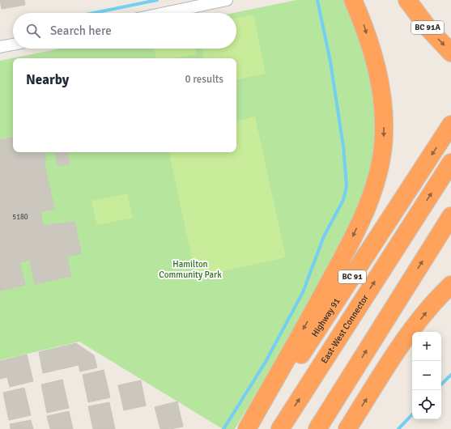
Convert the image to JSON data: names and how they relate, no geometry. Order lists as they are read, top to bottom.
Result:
{
  "streets": {
    "highway": [
      "BC 91A",
      "BC 91",
      "Highway 91",
      "East-West Connector"
    ]
  },
  "parks": ["Hamilton Community Park"],
  "house_numbers": ["5180"],
  "page": {
    "search": "Search here",
    "heading": ["Nearby", "0 results"],
    "map_buttons": ["+", "−"]
  }
}
